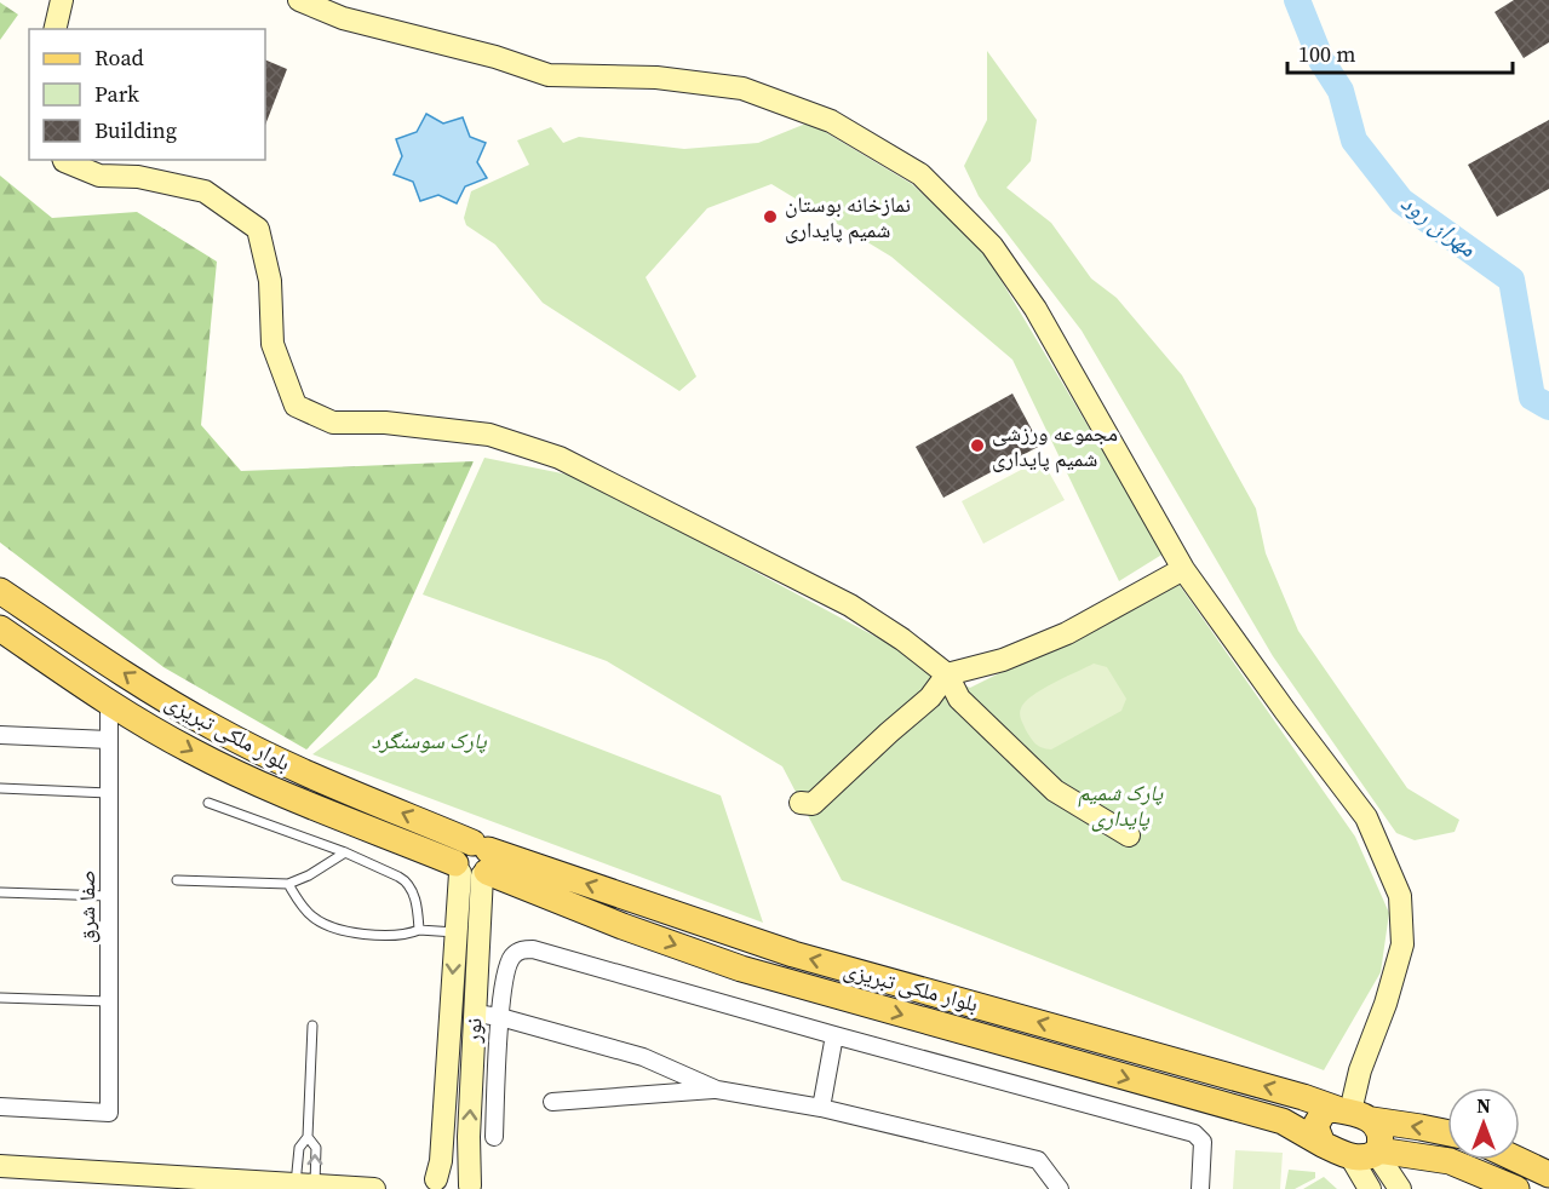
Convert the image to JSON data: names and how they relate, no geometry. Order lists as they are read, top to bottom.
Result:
{
  "streets": {
    "main road": ["بلوار ملکى تبریزى"],
    "street": ["صفا شرق", "نور"]
  },
  "crossings": [
    ["بلوار ملکى تبریزى", "صفا شرق"],
    ["بلوار ملکى تبریزى", "نور"]
  ],
  "water": ["مهران رود"],
  "parks": ["پارک سوسنگرد", "پارک شمیم پایداری"],
  "places": ["نمازخانه بوستان شمیم پایداری", "مجموعه ورزشی شمیم پایداری"],
  "legend": ["Road", "Park", "Building"],
  "scale_bar": "100 m",
  "north": "top"
}
